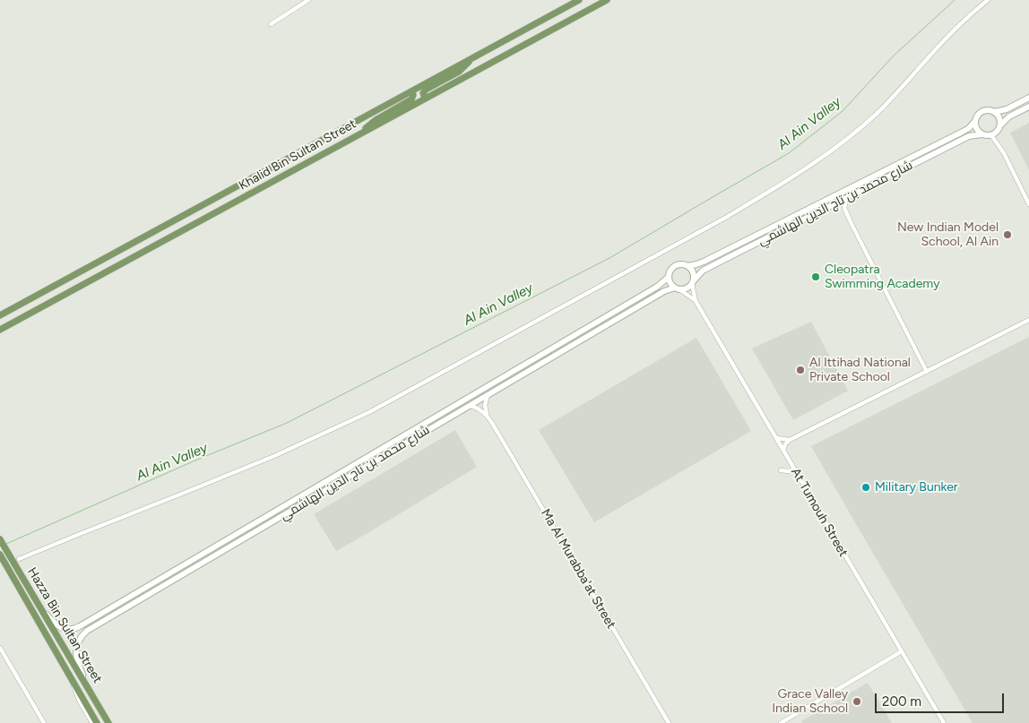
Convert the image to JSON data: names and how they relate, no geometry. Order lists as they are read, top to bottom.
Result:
{
  "streets": {
    "main road": ["Khalid Bin Sultan Street", "Hazza Bin Sultan Street"],
    "street": ["شارع محمد بن تاج الدين الهاشمي", "At Tumouh Street", "Ma Al Murabba'at Street"]
  },
  "crossings": [
    ["شارع محمد بن تاج الدين الهاشمي", "At Tumouh Street"],
    ["شارع محمد بن تاج الدين الهاشمي", "Ma Al Murabba'at Street"],
    ["شارع محمد بن تاج الدين الهاشمي", "Hazza Bin Sultan Street"]
  ],
  "water": ["Al Ain Valley"],
  "places": [
    "New Indian Model School, Al Ain",
    "Cleopatra Swimming Academy",
    "Al Ittihad National Private School",
    "Military Bunker",
    "Grace Valley Indian School"
  ],
  "scale_bar": "200 m"
}
